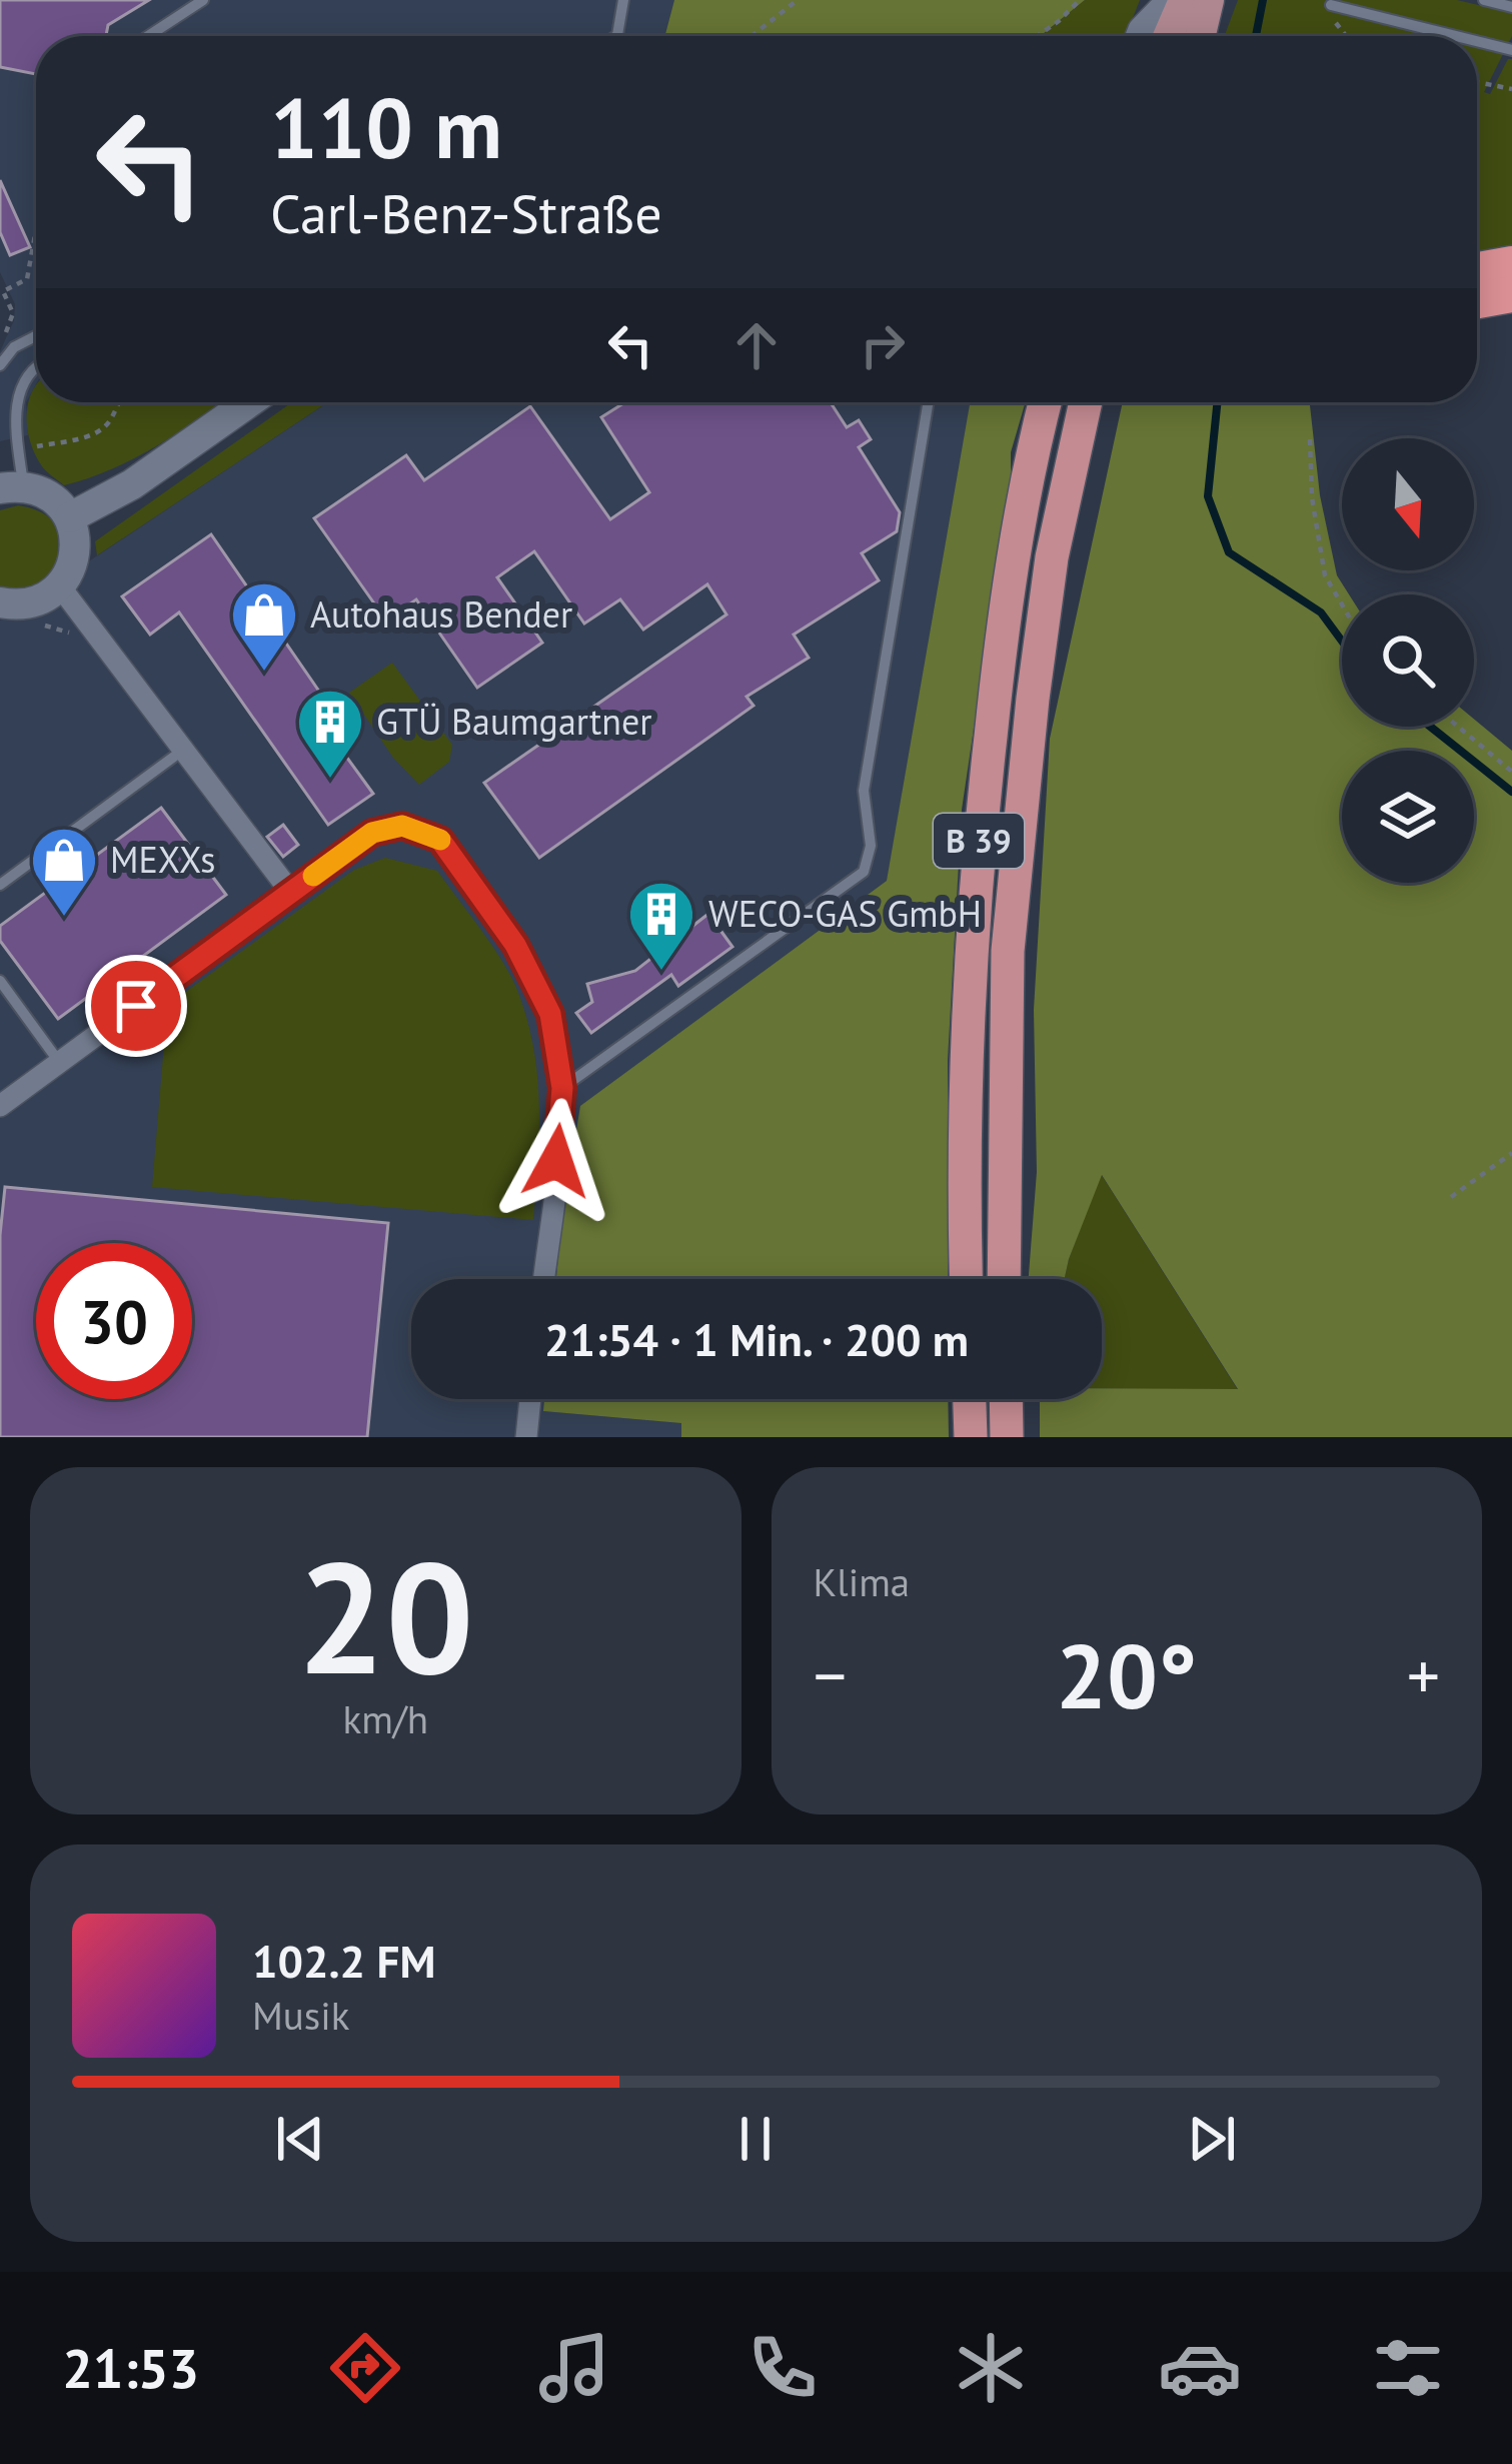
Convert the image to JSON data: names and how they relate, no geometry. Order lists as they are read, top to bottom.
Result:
{
  "streets": {
    "highway": ["B 39"]
  },
  "places": {
    "shop": ["Autohaus Bender", "MEXXs"],
    "building": ["GTÜ Baumgartner", "WECO-GAS GmbH"]
  },
  "north": "bottom",
  "page": {
    "turn": ["110 m", "Carl-Benz-Straße"],
    "limit": "30",
    "trip": "21:54 · 1 Min. · 200 m",
    "tile": [
      ["20", "km/h"],
      "Klima"
    ],
    "heat": ["−", "20°", "+"],
    "song": ["102.2 FM", "Musik"],
    "tabs": "21:53"
  }
}
